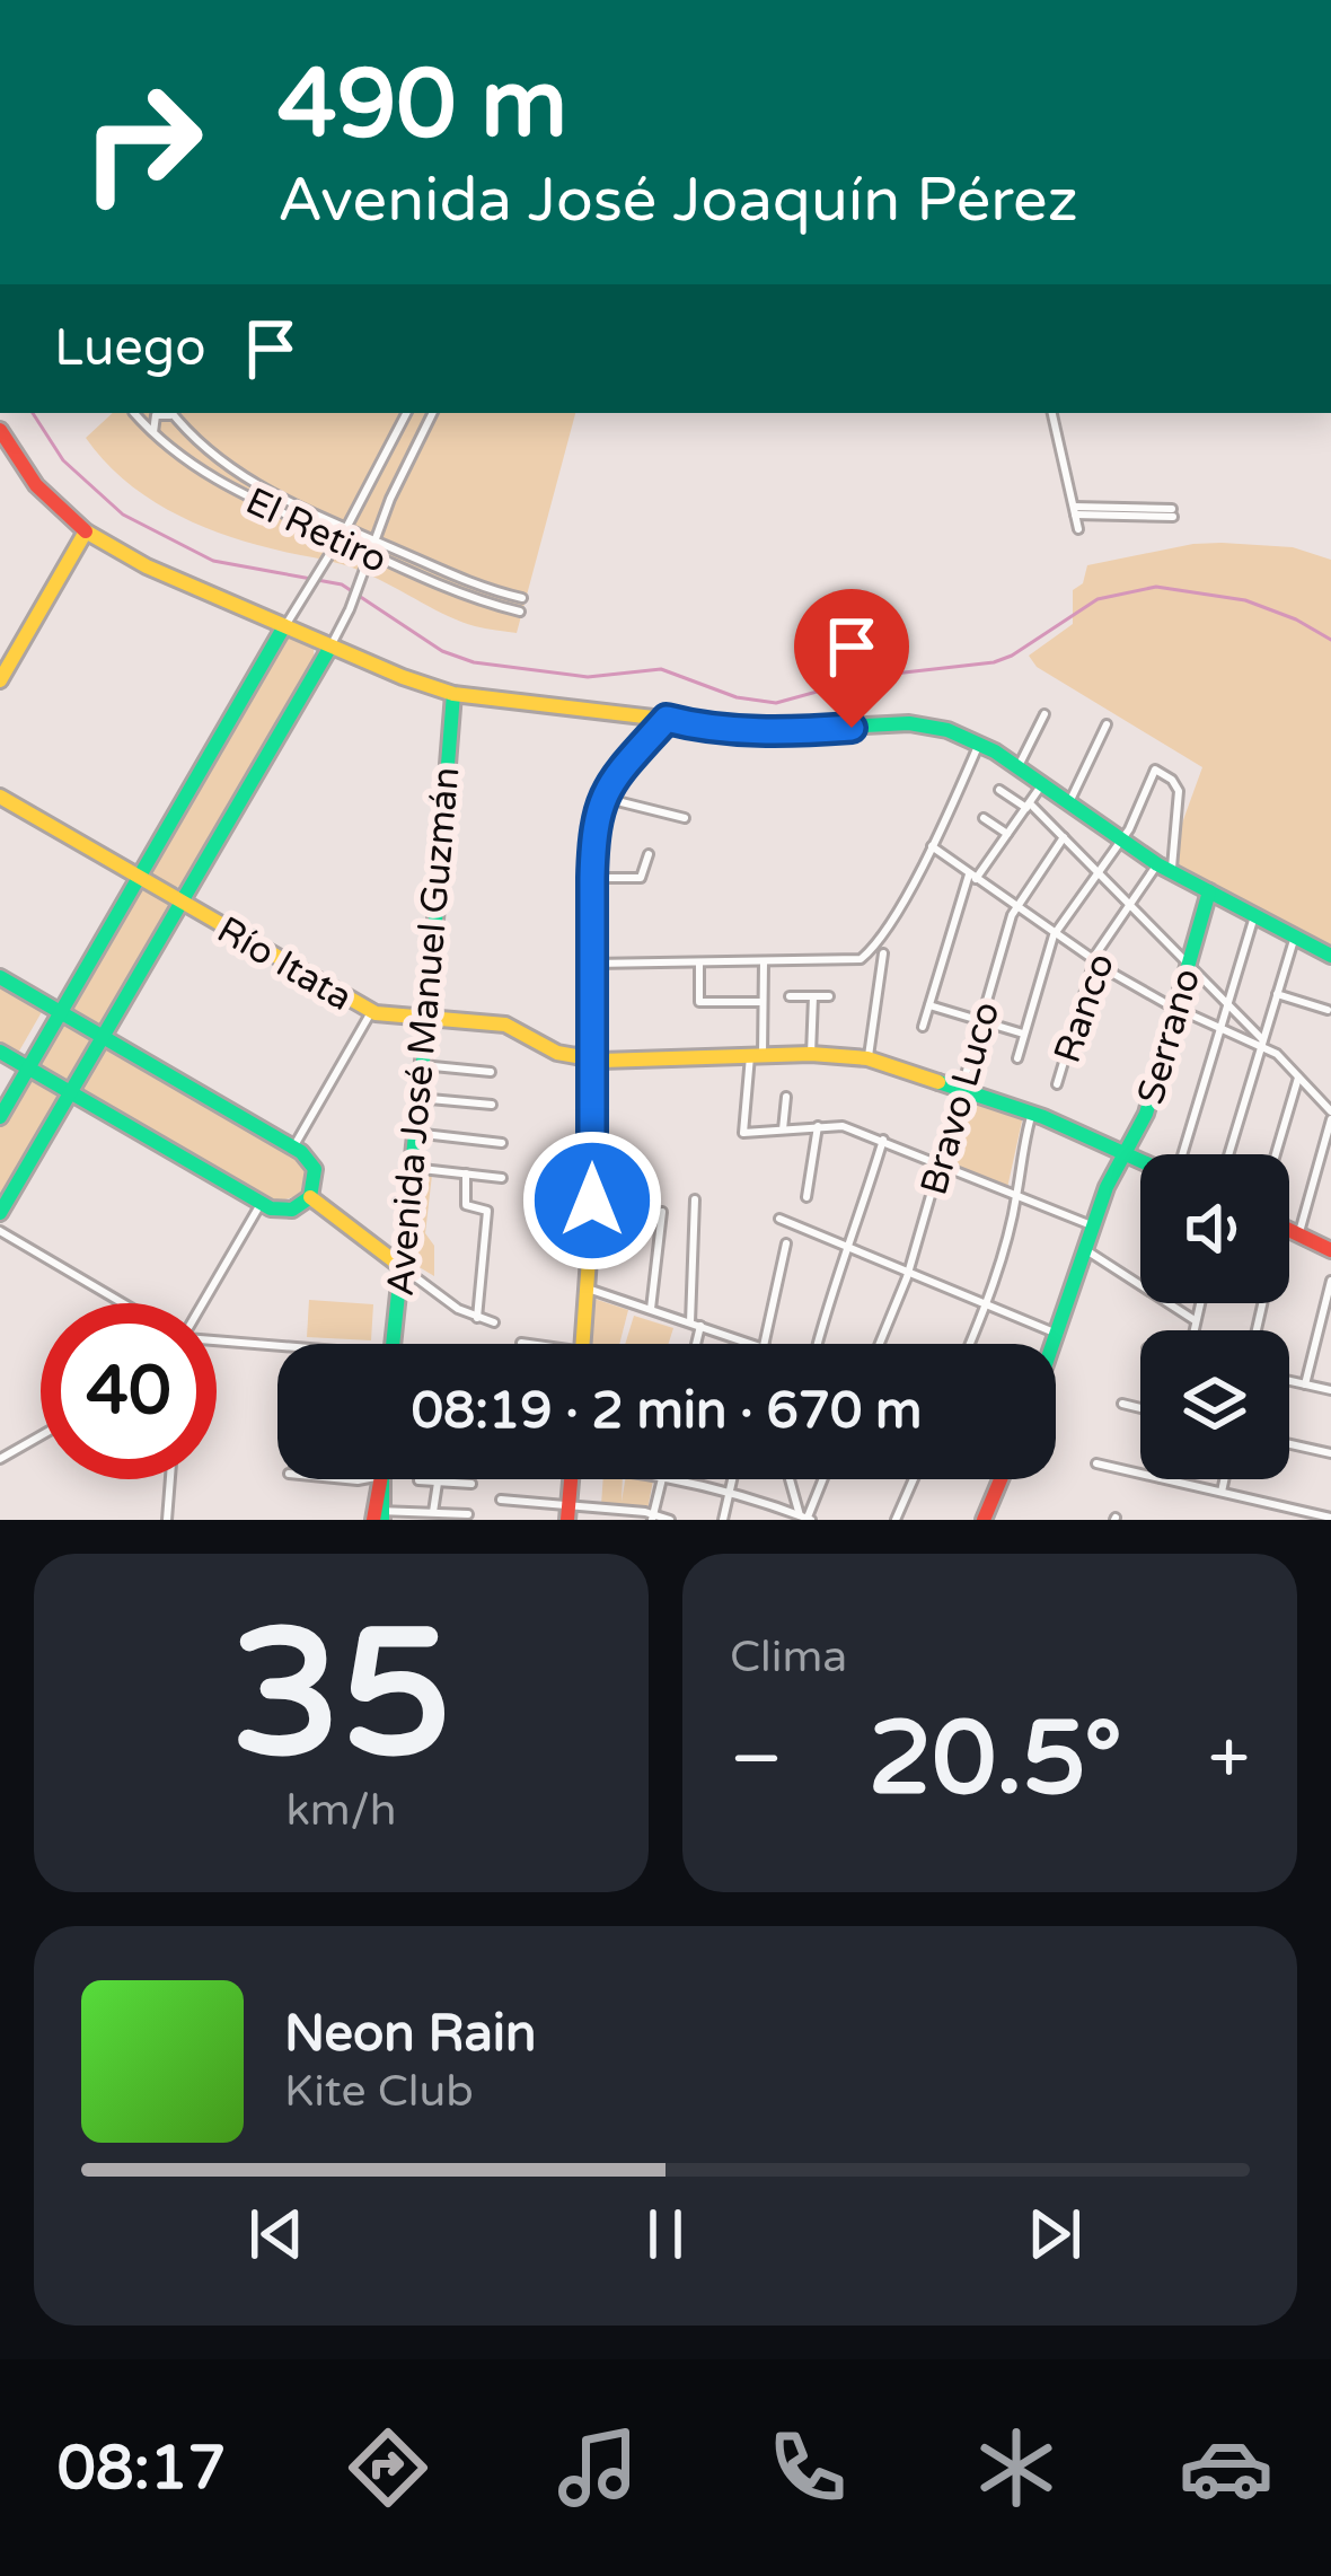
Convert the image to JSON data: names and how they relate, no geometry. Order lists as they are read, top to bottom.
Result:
{
  "streets": {
    "street": [
      "El Retiro",
      "Río Itata",
      "Ranco",
      "Avenida José Manuel Guzmán",
      "Serrano",
      "Bravo Luco"
    ]
  },
  "crossings": [
    ["Río Itata", "Avenida José Manuel Guzmán"]
  ],
  "page": {
    "turn": ["490 m", "Avenida José Joaquín Pérez"],
    "then": "Luego",
    "limit": "40",
    "trip": "08:19 · 2 min · 670 m",
    "tile": [
      ["35", "km/h"],
      "Clima"
    ],
    "heat": ["−", "20.5°", "+"],
    "song": ["Neon Rain", "Kite Club"],
    "tabs": "08:17"
  }
}
